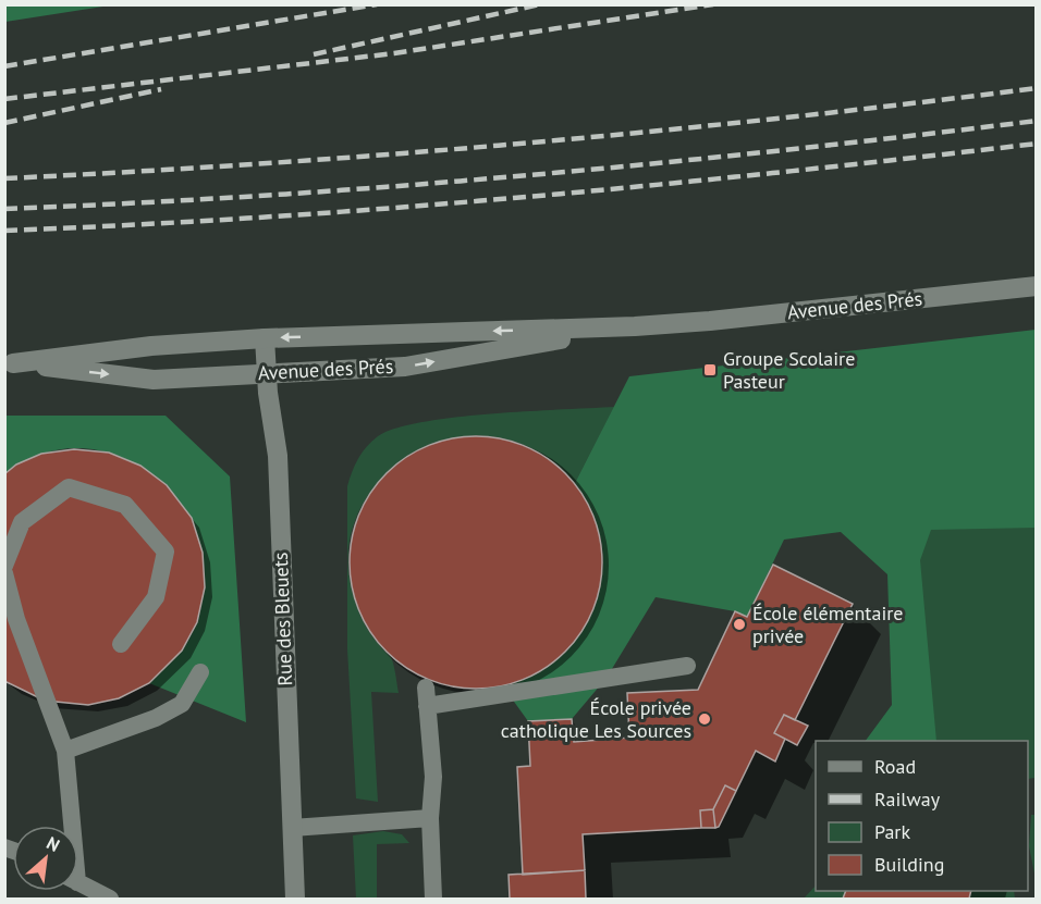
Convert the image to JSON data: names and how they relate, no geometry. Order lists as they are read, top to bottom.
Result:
{
  "streets": {
    "main road": ["Avenue des Prés", "Rue des Bleuets"]
  },
  "crossings": [
    ["Avenue des Prés", "Rue des Bleuets"]
  ],
  "places": {
    "transit": ["Groupe Scolaire Pasteur"],
    "other": ["École élémentaire privée", "École privée catholique Les Sources"]
  },
  "legend": [
    "Road",
    "Railway",
    "Park",
    "Building"
  ],
  "north": "top right"
}
